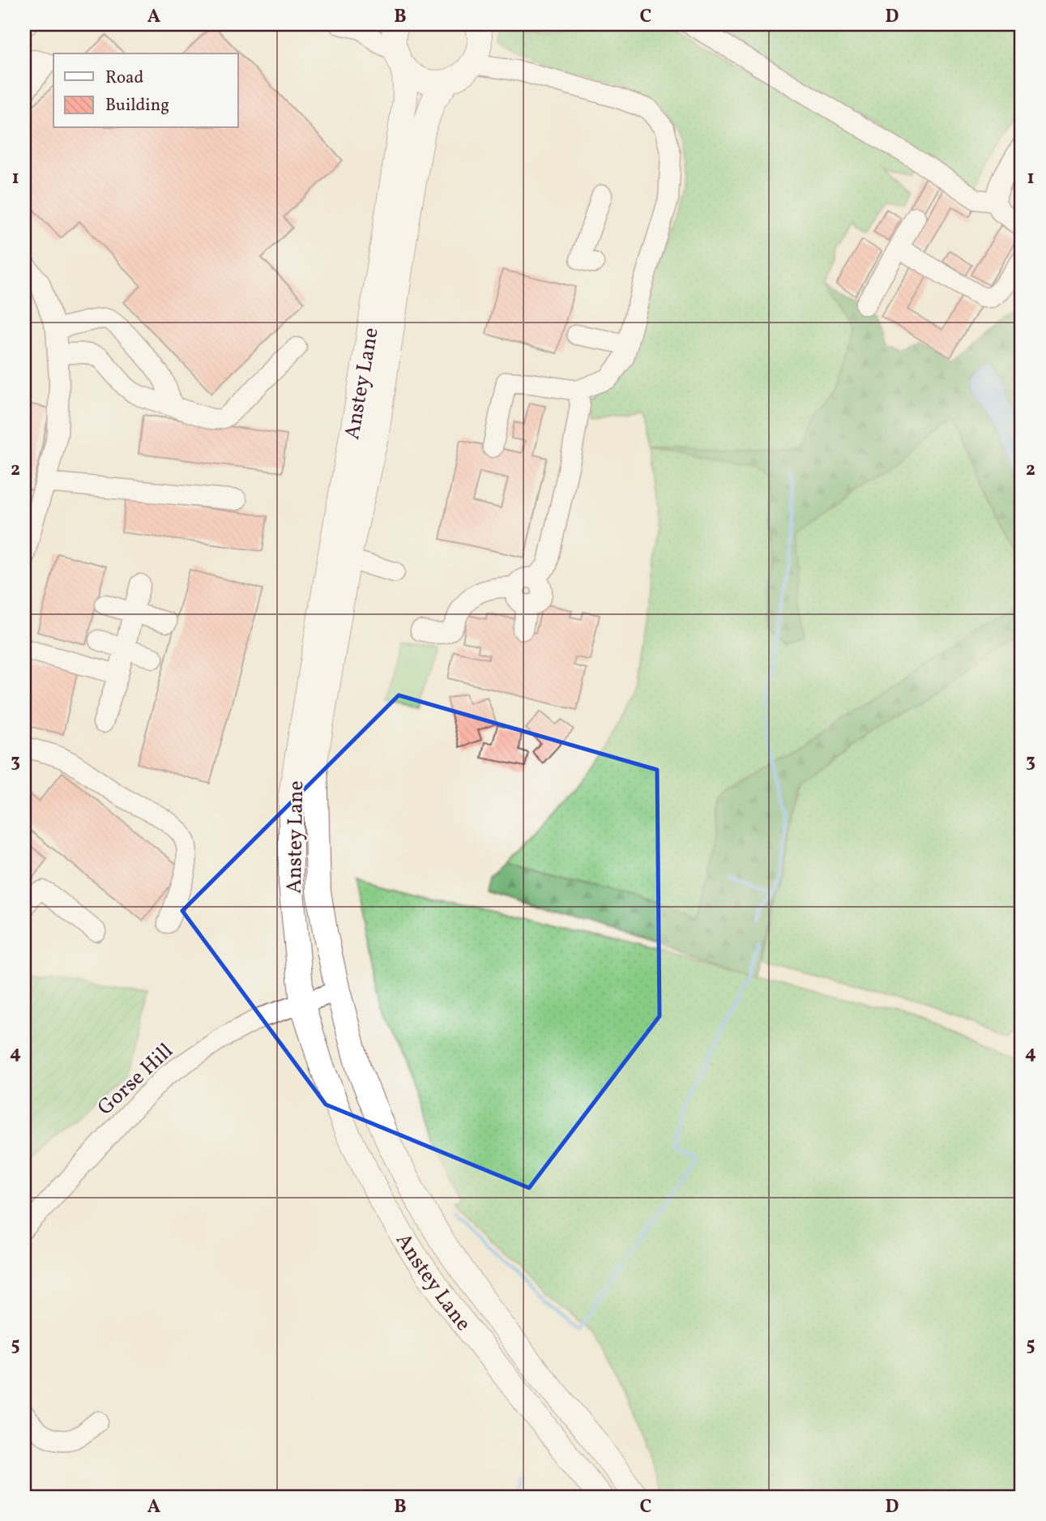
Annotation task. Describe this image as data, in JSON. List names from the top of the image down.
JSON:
{
  "streets": {
    "main road": ["Anstey Lane"],
    "street": ["Gorse Hill"]
  },
  "crossings": [
    ["Anstey Lane", "Gorse Hill"]
  ],
  "legend": ["Road", "Building"],
  "grid": {
    "columns": [
      "A",
      "B",
      "C",
      "D"
    ],
    "rows": [
      "1",
      "2",
      "3",
      "4",
      "5"
    ]
  }
}
